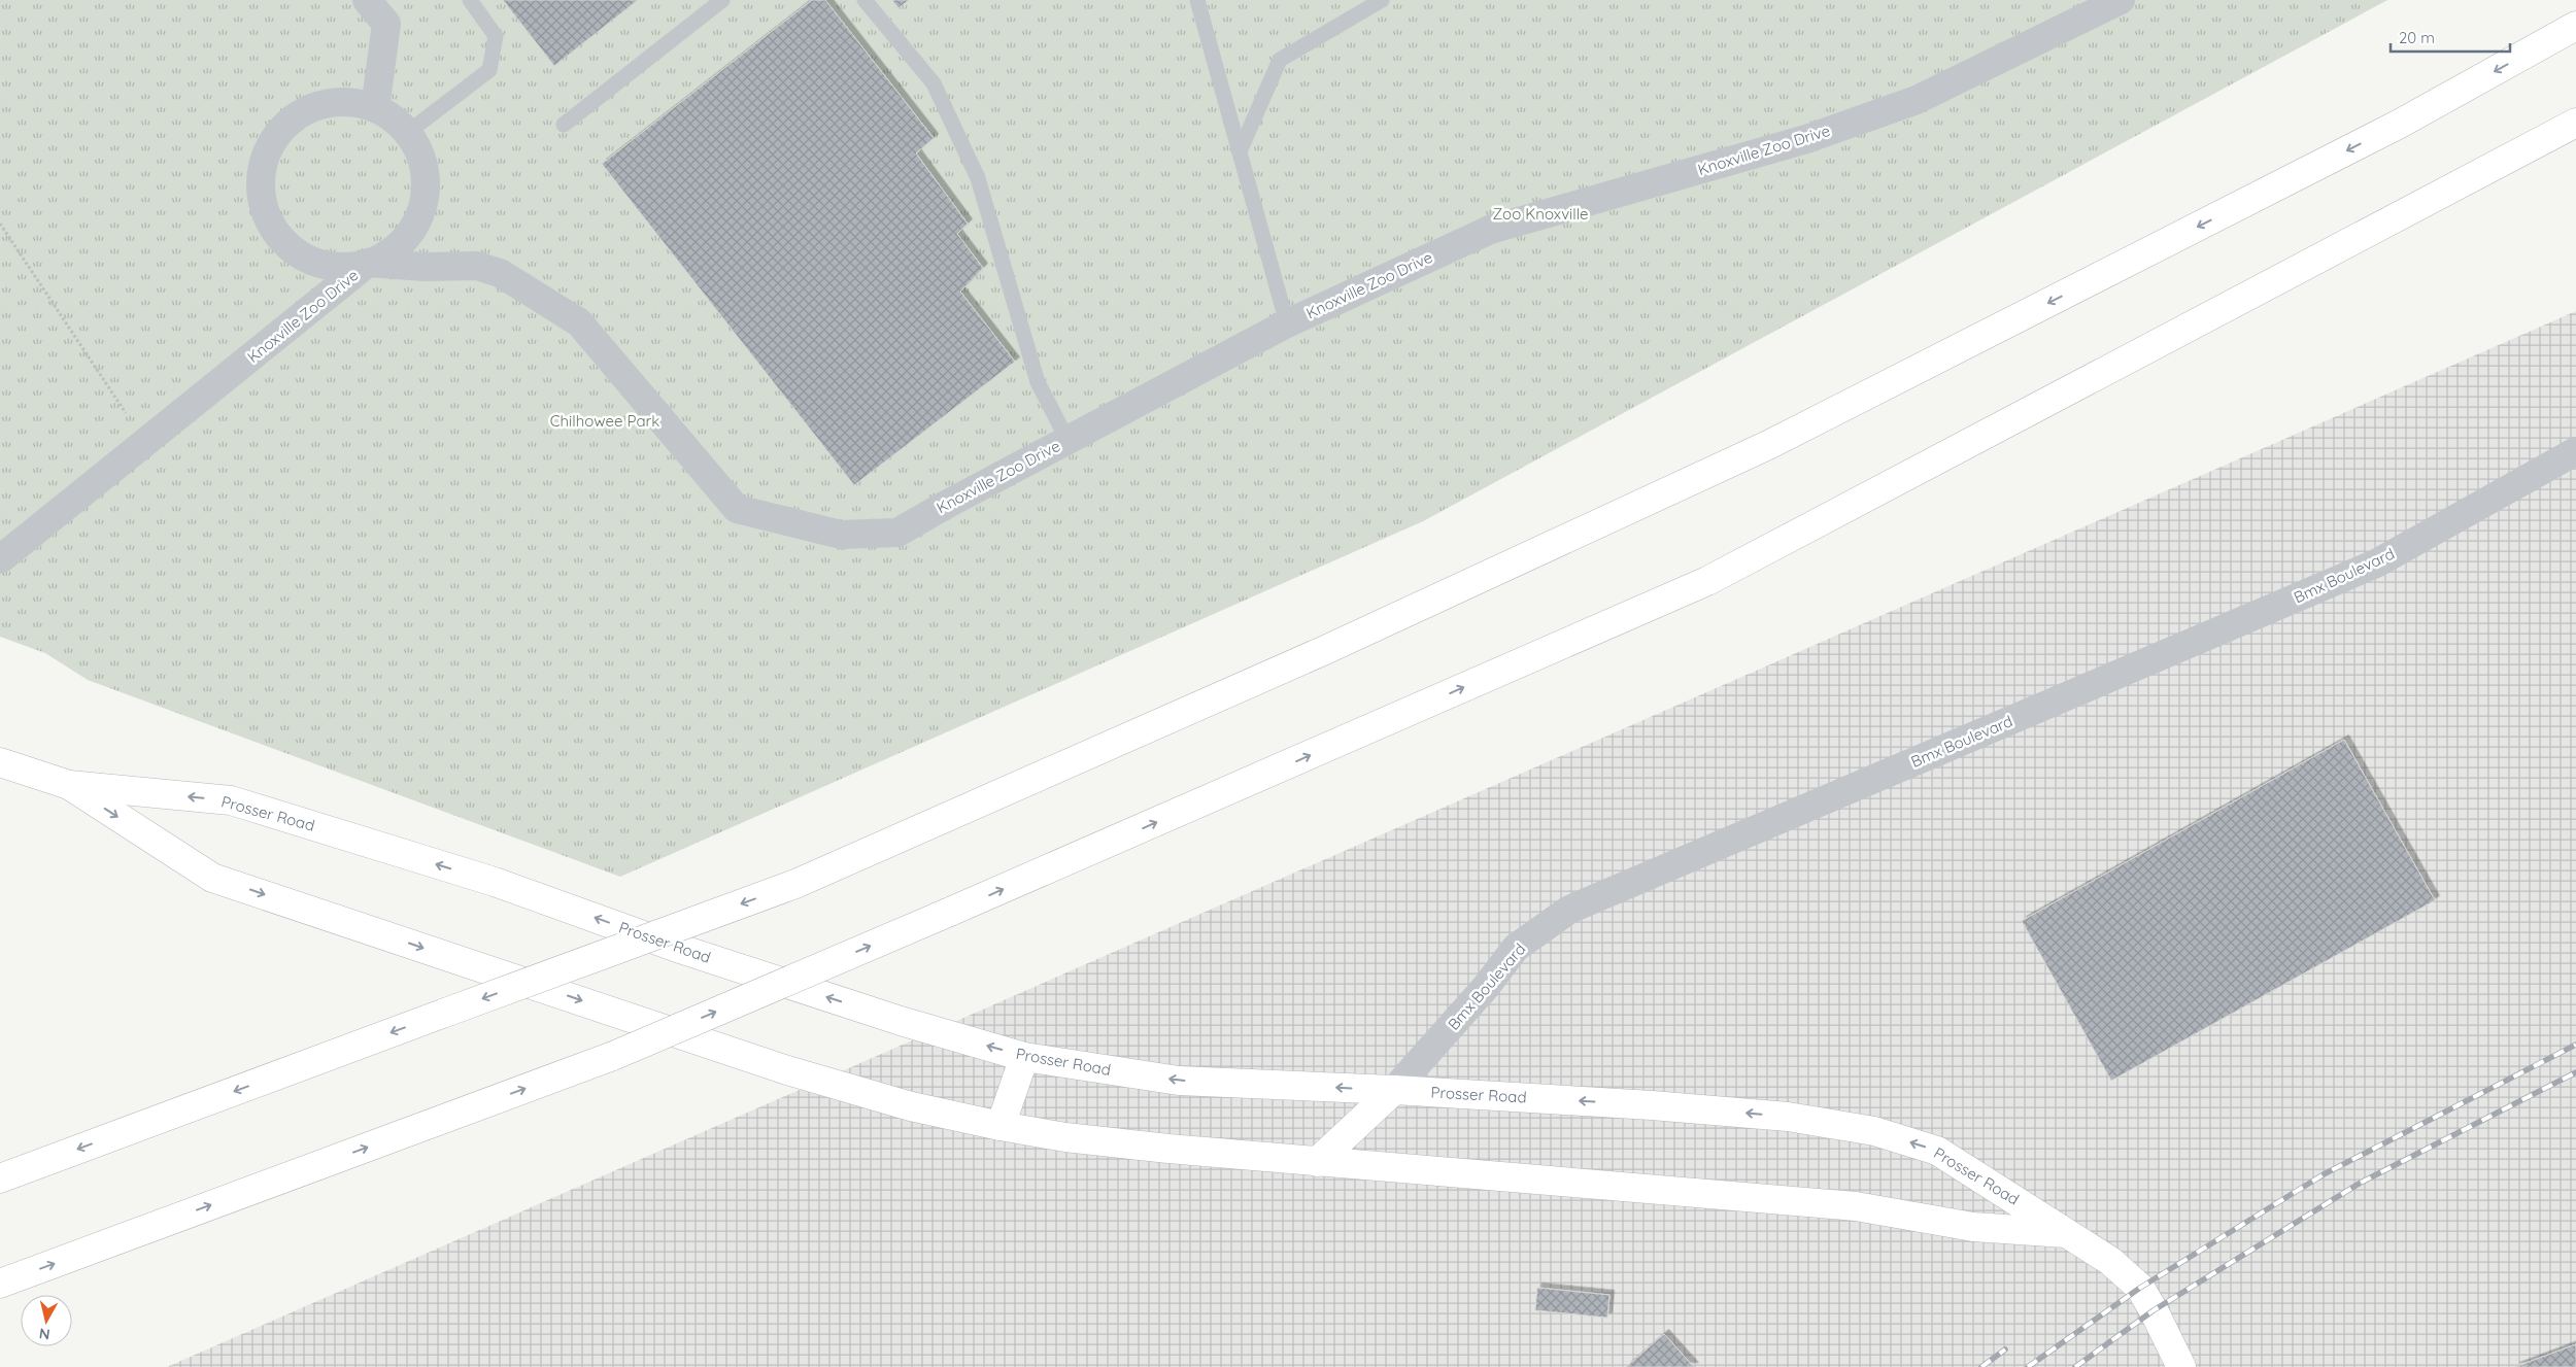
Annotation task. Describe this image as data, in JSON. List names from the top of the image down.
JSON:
{
  "streets": {
    "main road": ["Prosser Road"],
    "street": ["Knoxville Zoo Drive", "Bmx Boulevard"]
  },
  "crossings": [
    ["Bmx Boulevard", "Prosser Road"]
  ],
  "parks": ["Zoo Knoxville", "Chilhowee Park"],
  "scale_bar": "20 m",
  "north": "bottom"
}
